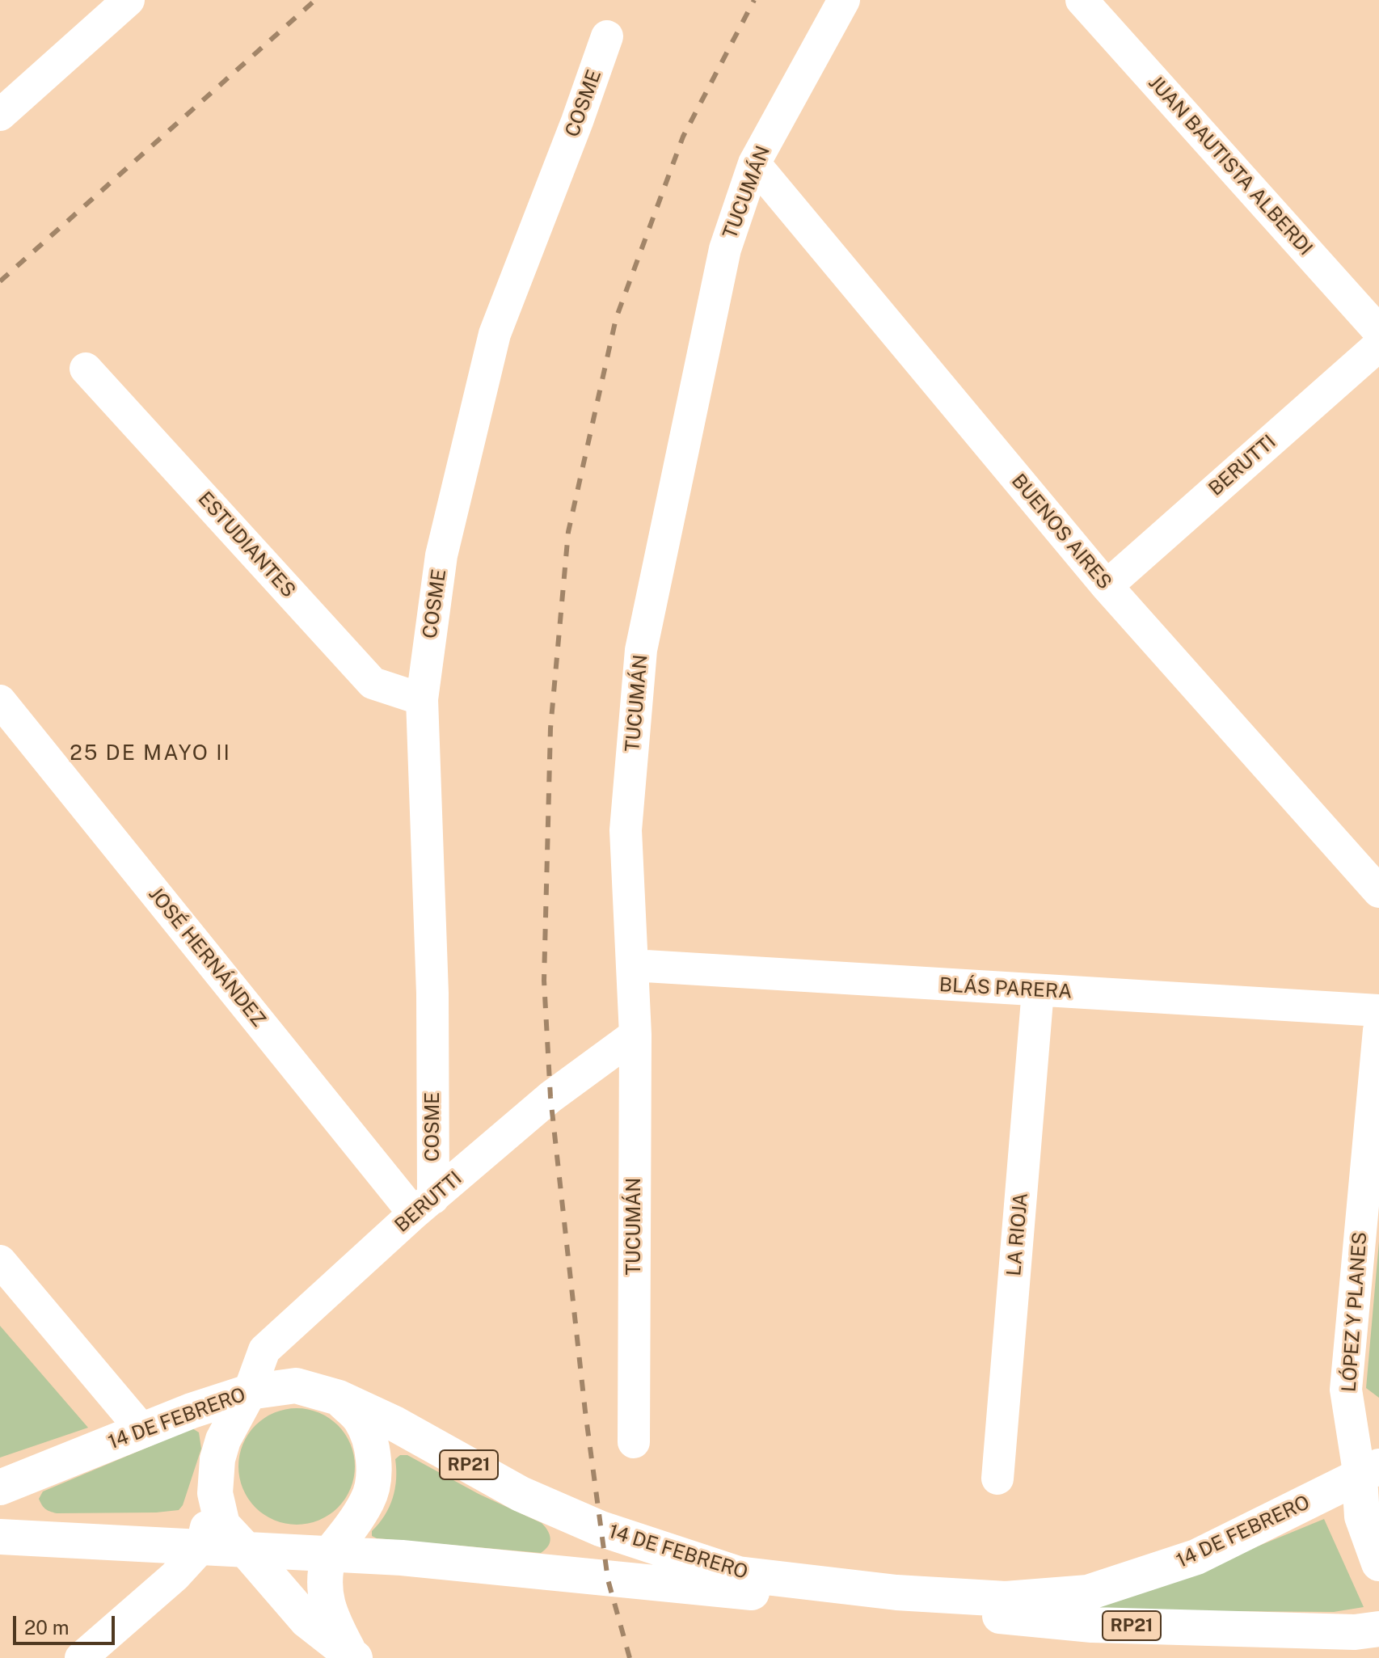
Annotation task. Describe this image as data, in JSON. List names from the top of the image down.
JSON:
{
  "streets": {
    "main road": ["14 DE FEBRERO", "RP21"],
    "street": [
      "COSME",
      "JUAN BAUTISTA ALBERDI",
      "TUCUMÁN",
      "BERUTTI",
      "BUENOS AIRES",
      "ESTUDIANTES",
      "JOSÉ HERNÁNDEZ",
      "BLÁS PARERA",
      "LA RIOJA",
      "LÓPEZ Y PLANES"
    ]
  },
  "crossings": [
    ["COSME", "BERUTTI"],
    ["COSME", "ESTUDIANTES"],
    ["COSME", "JOSÉ HERNÁNDEZ"],
    ["TUCUMÁN", "BERUTTI"],
    ["TUCUMÁN", "BUENOS AIRES"],
    ["TUCUMÁN", "BLÁS PARERA"],
    ["BERUTTI", "BUENOS AIRES"],
    ["BERUTTI", "JOSÉ HERNÁNDEZ"],
    ["BERUTTI", "14 DE FEBRERO"],
    ["BLÁS PARERA", "LA RIOJA"],
    ["LÓPEZ Y PLANES", "14 DE FEBRERO"]
  ],
  "districts": ["25 DE MAYO II"],
  "scale_bar": "20 m"
}
